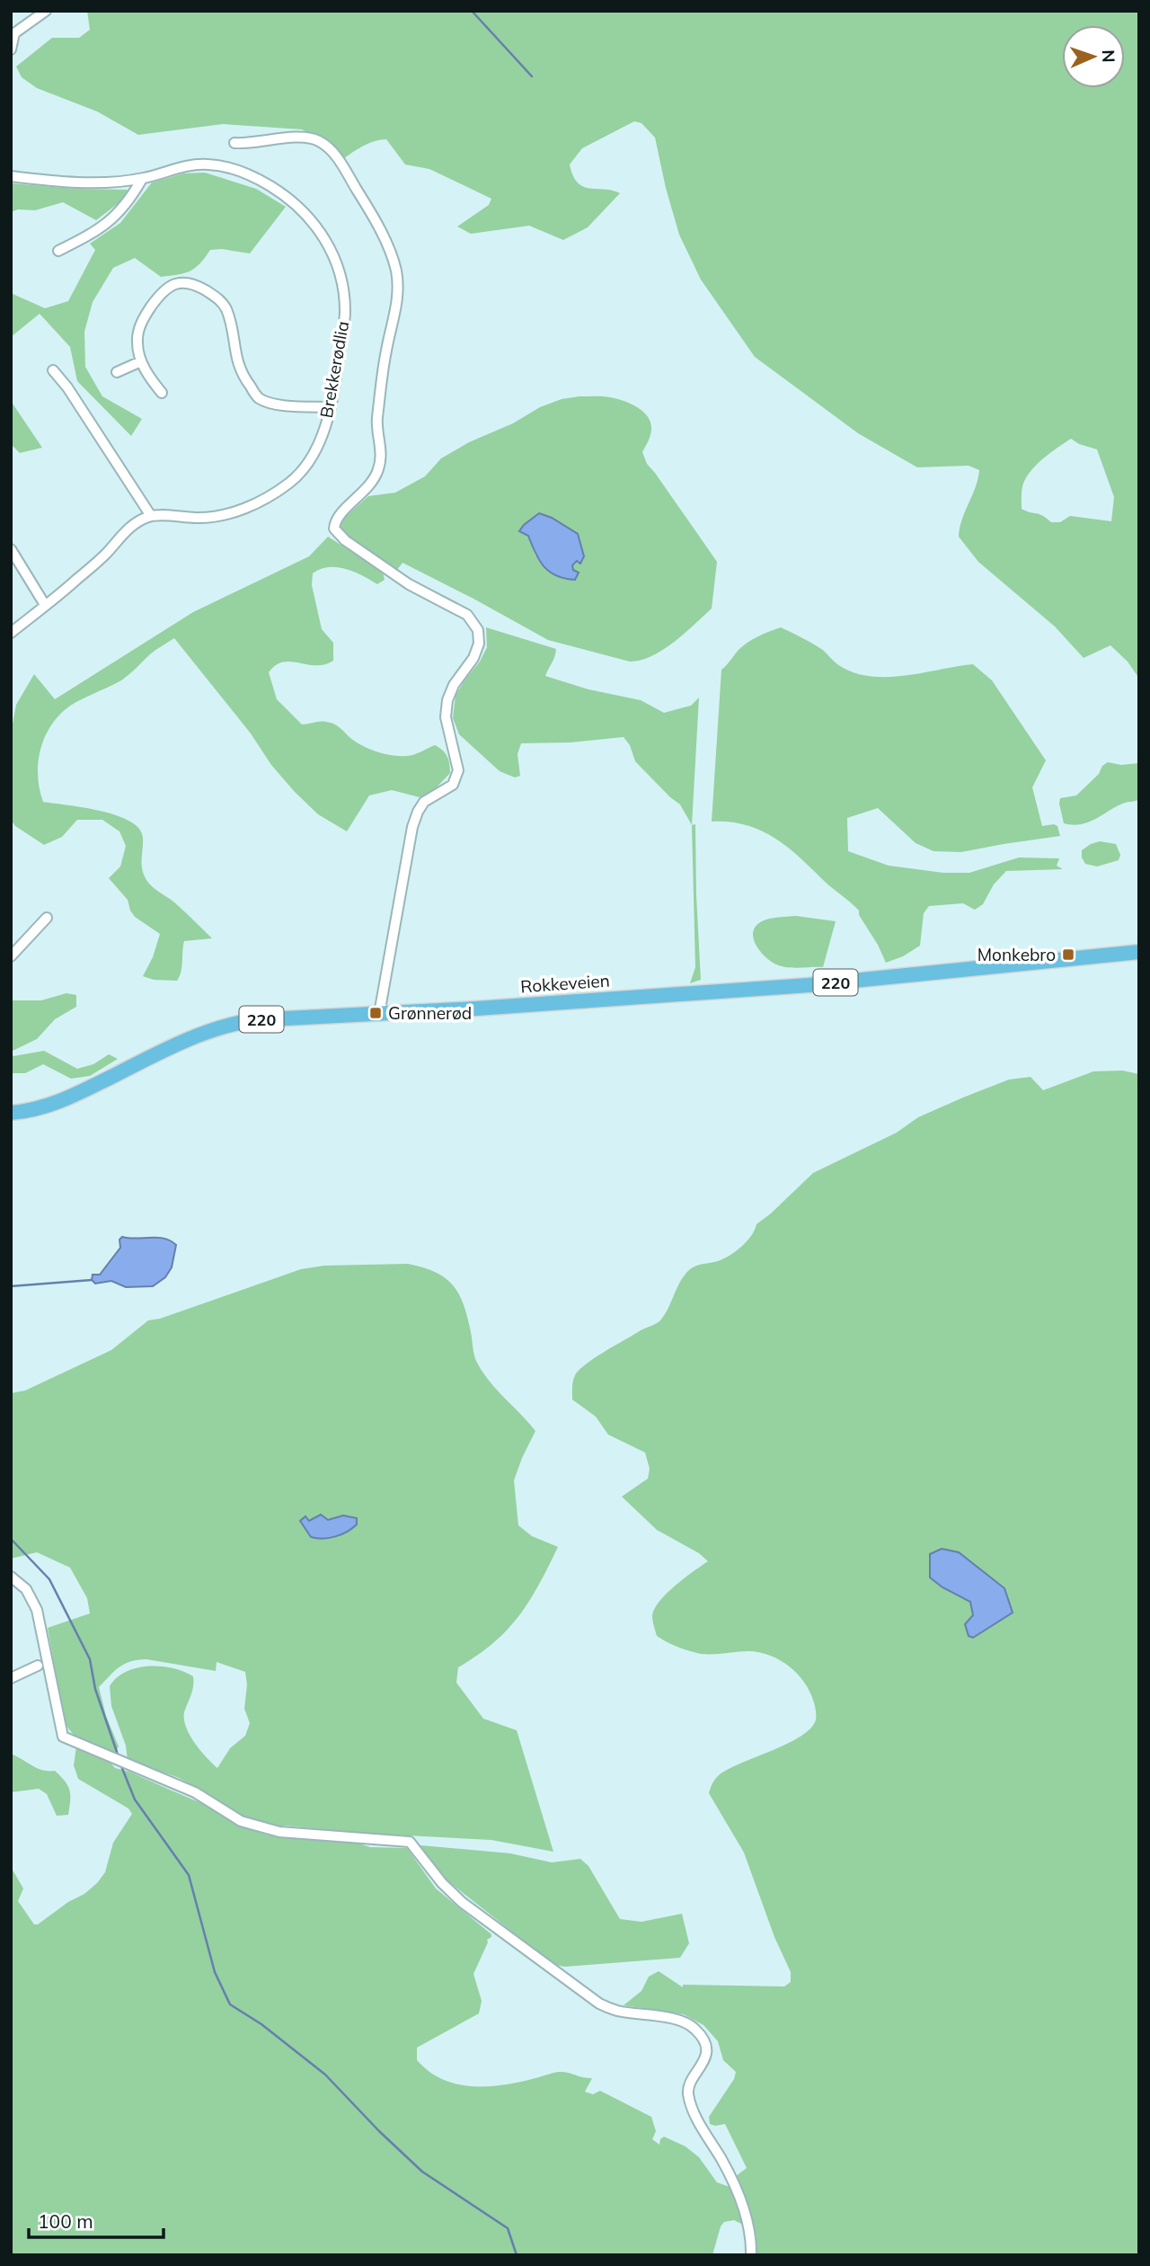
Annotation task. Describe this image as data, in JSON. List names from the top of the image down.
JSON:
{
  "streets": {
    "main road": ["220", "Rokkeveien"],
    "street": ["Brekkerødlia"]
  },
  "places": {
    "transit": ["Monkebro", "Grønnerød"]
  },
  "scale_bar": "100 m",
  "north": "right"
}
